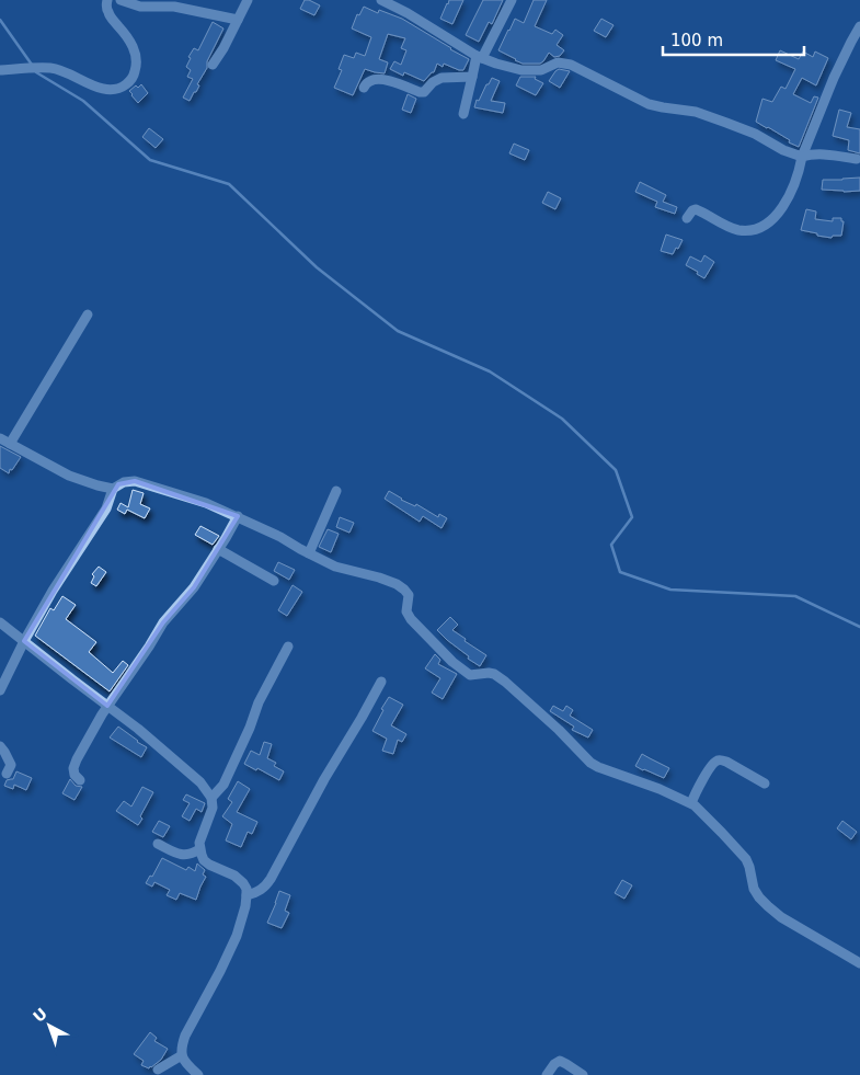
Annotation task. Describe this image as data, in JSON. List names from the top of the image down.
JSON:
{
  "scale_bar": "100 m",
  "north": "top left"
}
